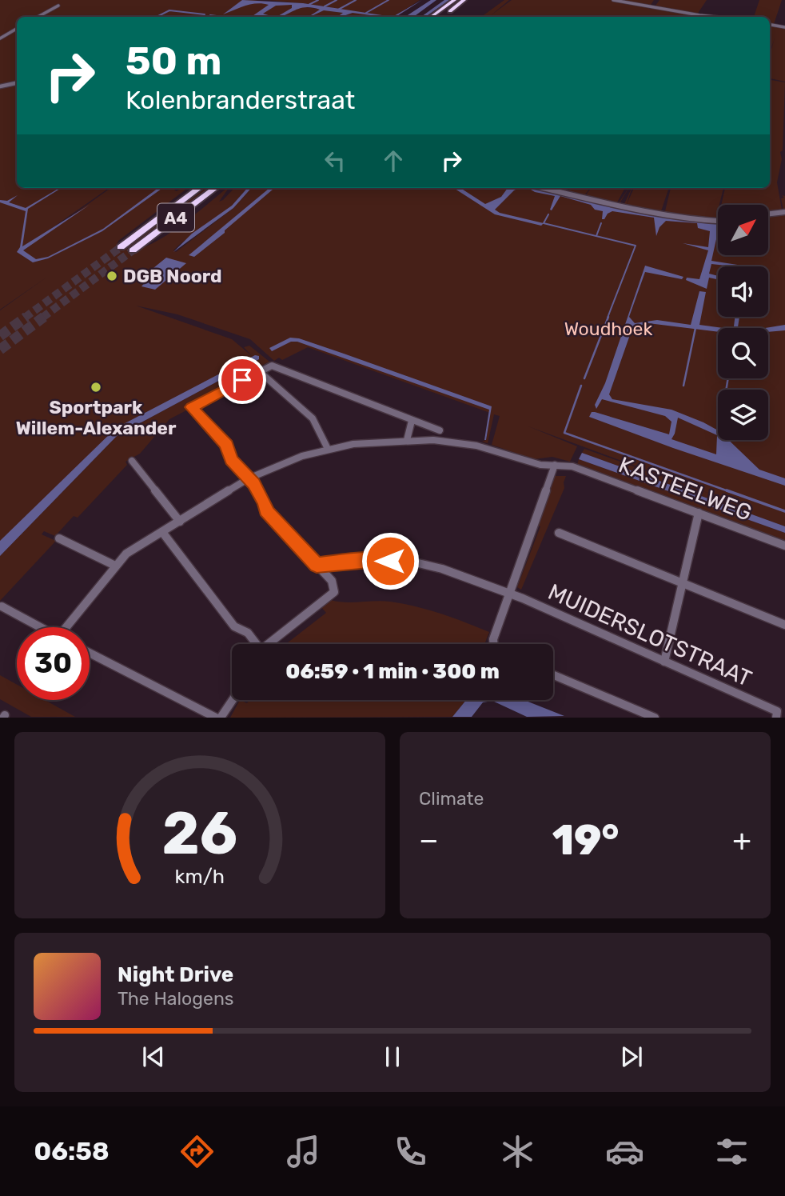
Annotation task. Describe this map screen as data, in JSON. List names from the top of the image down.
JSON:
{
  "streets": {
    "highway": ["A4"],
    "street": ["KASTEELWEG", "MUIDERSLOTSTRAAT"]
  },
  "parks": ["Woudhoek"],
  "places": ["DGB Noord", "Sportpark Willem-Alexander"],
  "north": "top right",
  "page": {
    "turn": ["50 m", "Kolenbranderstraat"],
    "limit": "30",
    "trip": "06:59 · 1 min · 300 m",
    "tile": "Climate",
    "heat": ["−", "19°", "+"],
    "song": ["Night Drive", "The Halogens"],
    "tabs": "06:58",
    "gauge": ["26", "km/h"]
  }
}
